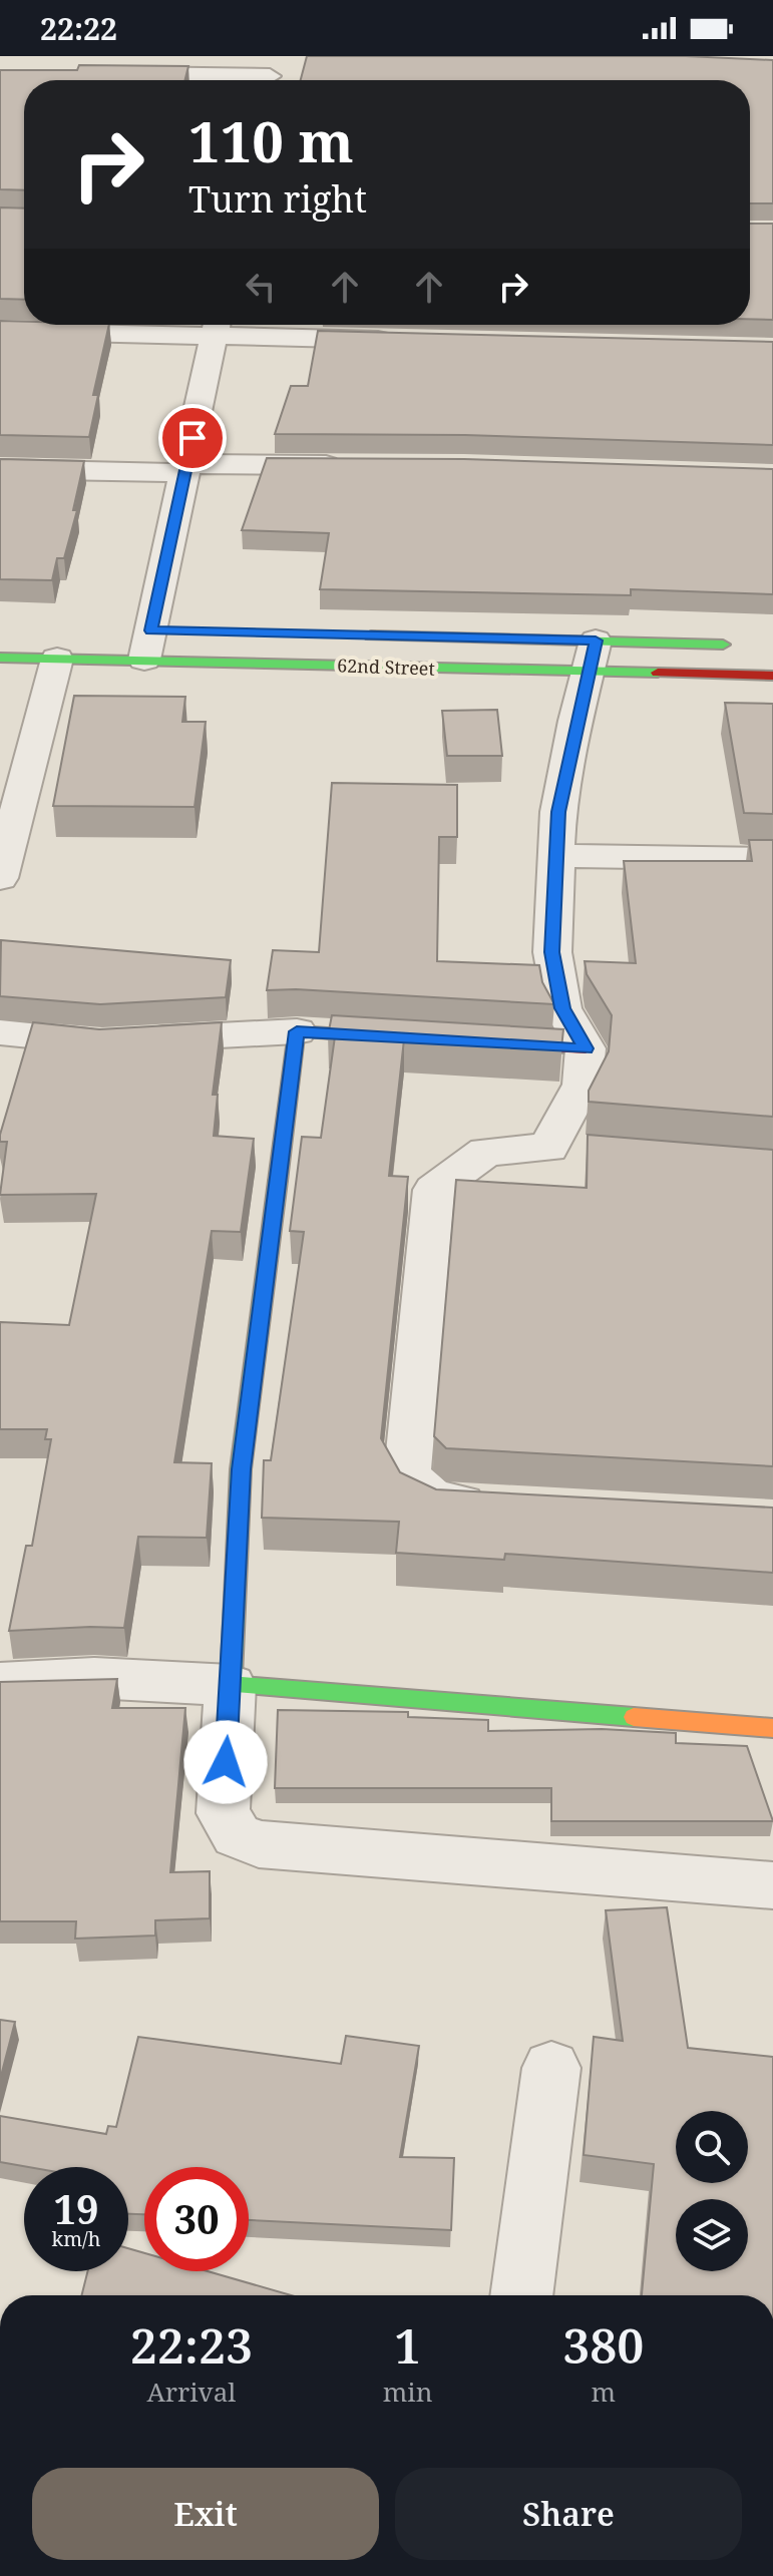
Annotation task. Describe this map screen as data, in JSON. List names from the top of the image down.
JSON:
{
  "streets": {
    "street": ["62nd Street"]
  },
  "page": {
    "status": "22:22",
    "turn": ["110 m", "Turn right"],
    "speed": "19 km/h",
    "limit": "30",
    "eta": [
      "22:23",
      "Arrival",
      "1",
      "min",
      "380",
      "m"
    ],
    "buttons": ["Exit", "Share"]
  }
}
